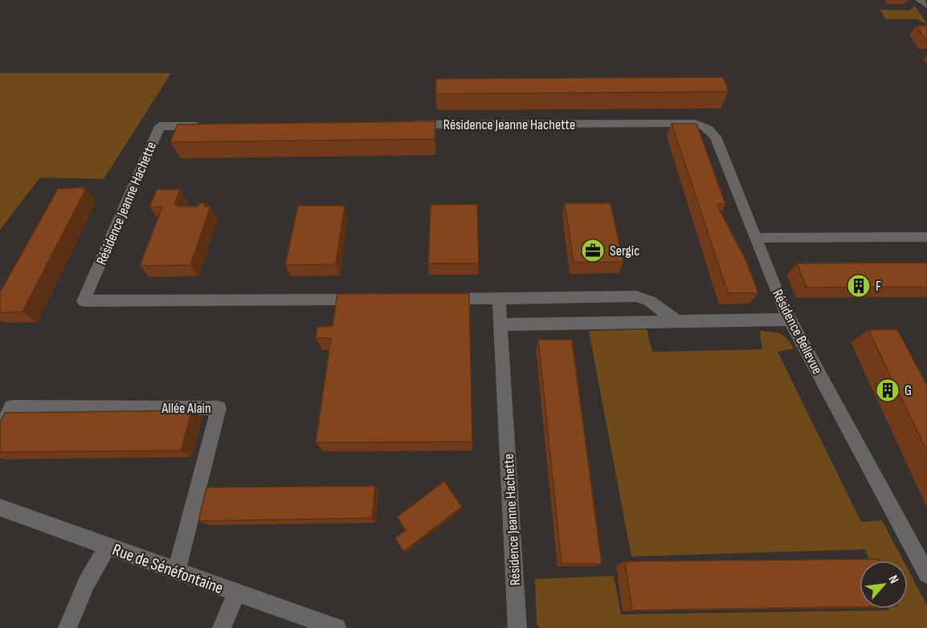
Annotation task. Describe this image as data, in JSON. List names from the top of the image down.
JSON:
{
  "streets": {
    "street": [
      "Résidence Jeanne Hachette",
      "Résidence Bellevue",
      "Allée Alain",
      "Rue de Sénéfontaine"
    ]
  },
  "crossings": [
    ["Résidence Jeanne Hachette", "Résidence Bellevue"],
    ["Allée Alain", "Rue de Sénéfontaine"]
  ],
  "places": {
    "office": ["Sergic"],
    "building": ["F", "G"]
  },
  "north": "top right"
}
